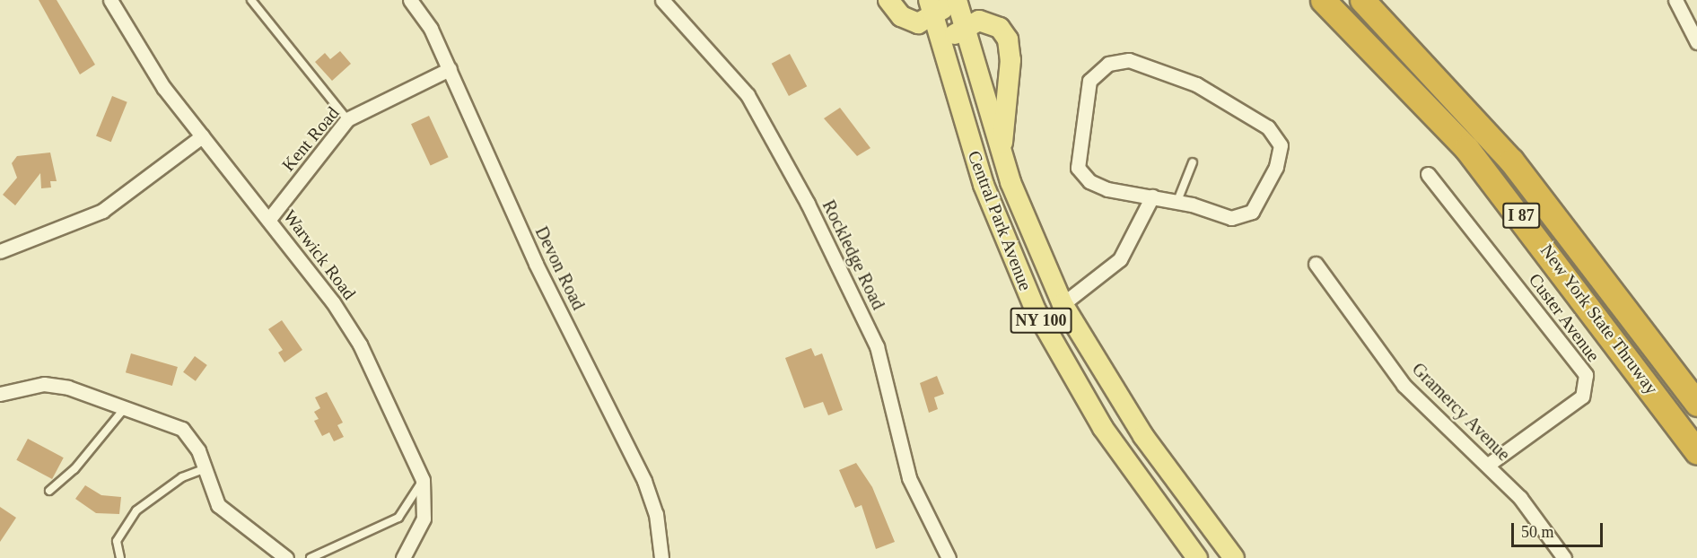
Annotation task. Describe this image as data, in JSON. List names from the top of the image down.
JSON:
{
  "streets": {
    "highway": ["I 87", "New York State Thruway"],
    "main road": ["Central Park Avenue", "NY 100"],
    "street": [
      "Kent Road",
      "Warwick Road",
      "Rockledge Road",
      "Devon Road",
      "Custer Avenue",
      "Gramercy Avenue"
    ]
  },
  "crossings": [
    ["Kent Road", "Warwick Road"],
    ["Kent Road", "Devon Road"],
    ["Custer Avenue", "Gramercy Avenue"]
  ],
  "scale_bar": "50 m"
}
